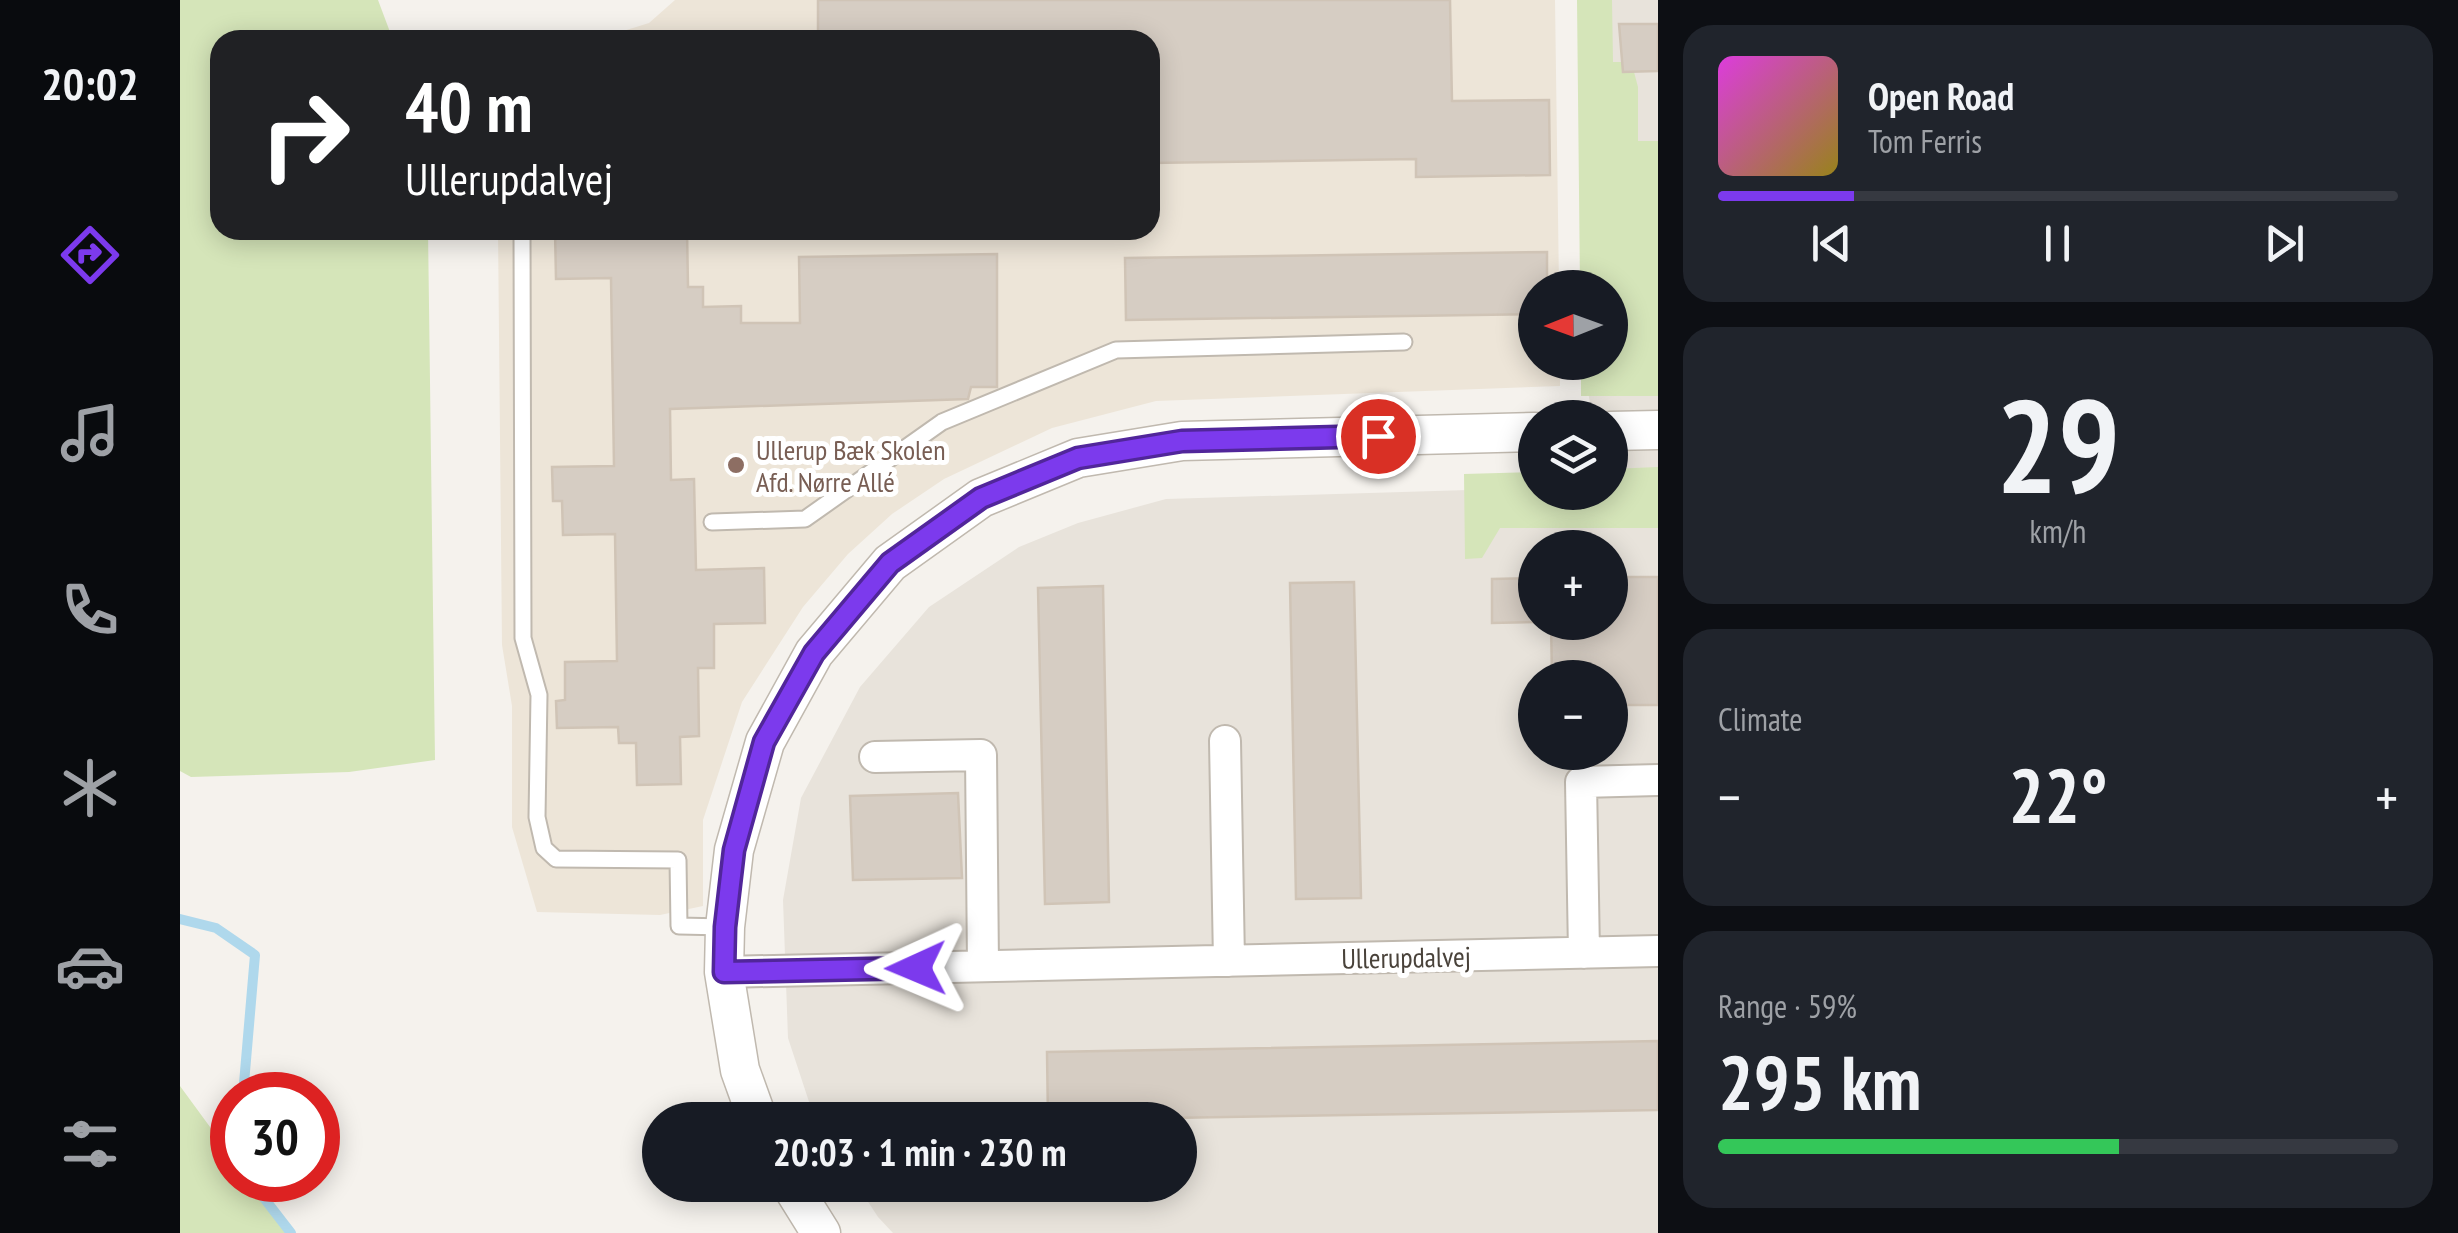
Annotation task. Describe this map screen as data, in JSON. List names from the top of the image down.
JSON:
{
  "streets": {
    "street": ["Ullerupdalvej"]
  },
  "places": ["Ullerup Bæk Skolen Afd. Nørre Allé"],
  "north": "left",
  "page": {
    "tabs": "20:02",
    "turn": ["40 m", "Ullerupdalvej"],
    "song": ["Open Road", "Tom Ferris"],
    "map_buttons": ["+", "−"],
    "tile": [
      ["29", "km/h"],
      "Climate",
      ["Range · 59%", "295 km"]
    ],
    "heat": ["−", "22°", "+"],
    "limit": "30",
    "trip": "20:03 · 1 min · 230 m"
  }
}
